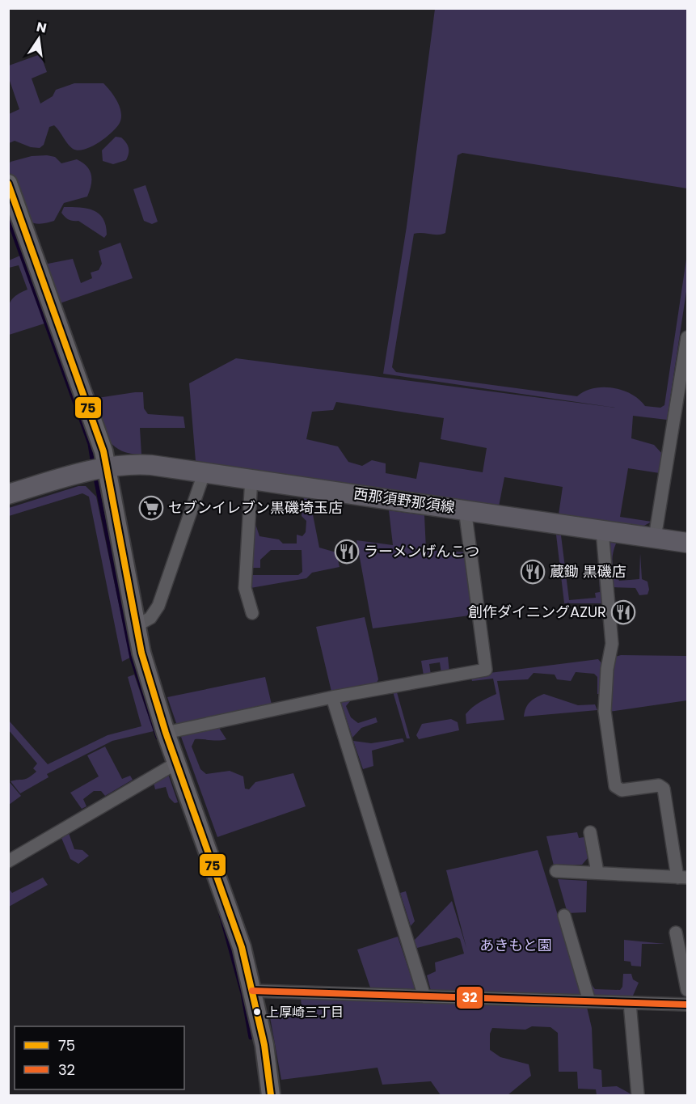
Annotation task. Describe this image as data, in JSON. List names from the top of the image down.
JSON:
{
  "streets": {
    "main road": ["西那須野那須線"]
  },
  "parks": ["あきもと園"],
  "places": {
    "supermarket": ["セブンイレブン黒磯埼玉店"],
    "restaurant": ["ラーメンげんこつ", "蔵鋤 黒磯店", "創作ダイニングAZUR"],
    "other": ["上厚崎三丁目"]
  },
  "lines": ["transit line 75", "transit line 32"],
  "legend": ["75", "32"],
  "north": "top"
}
